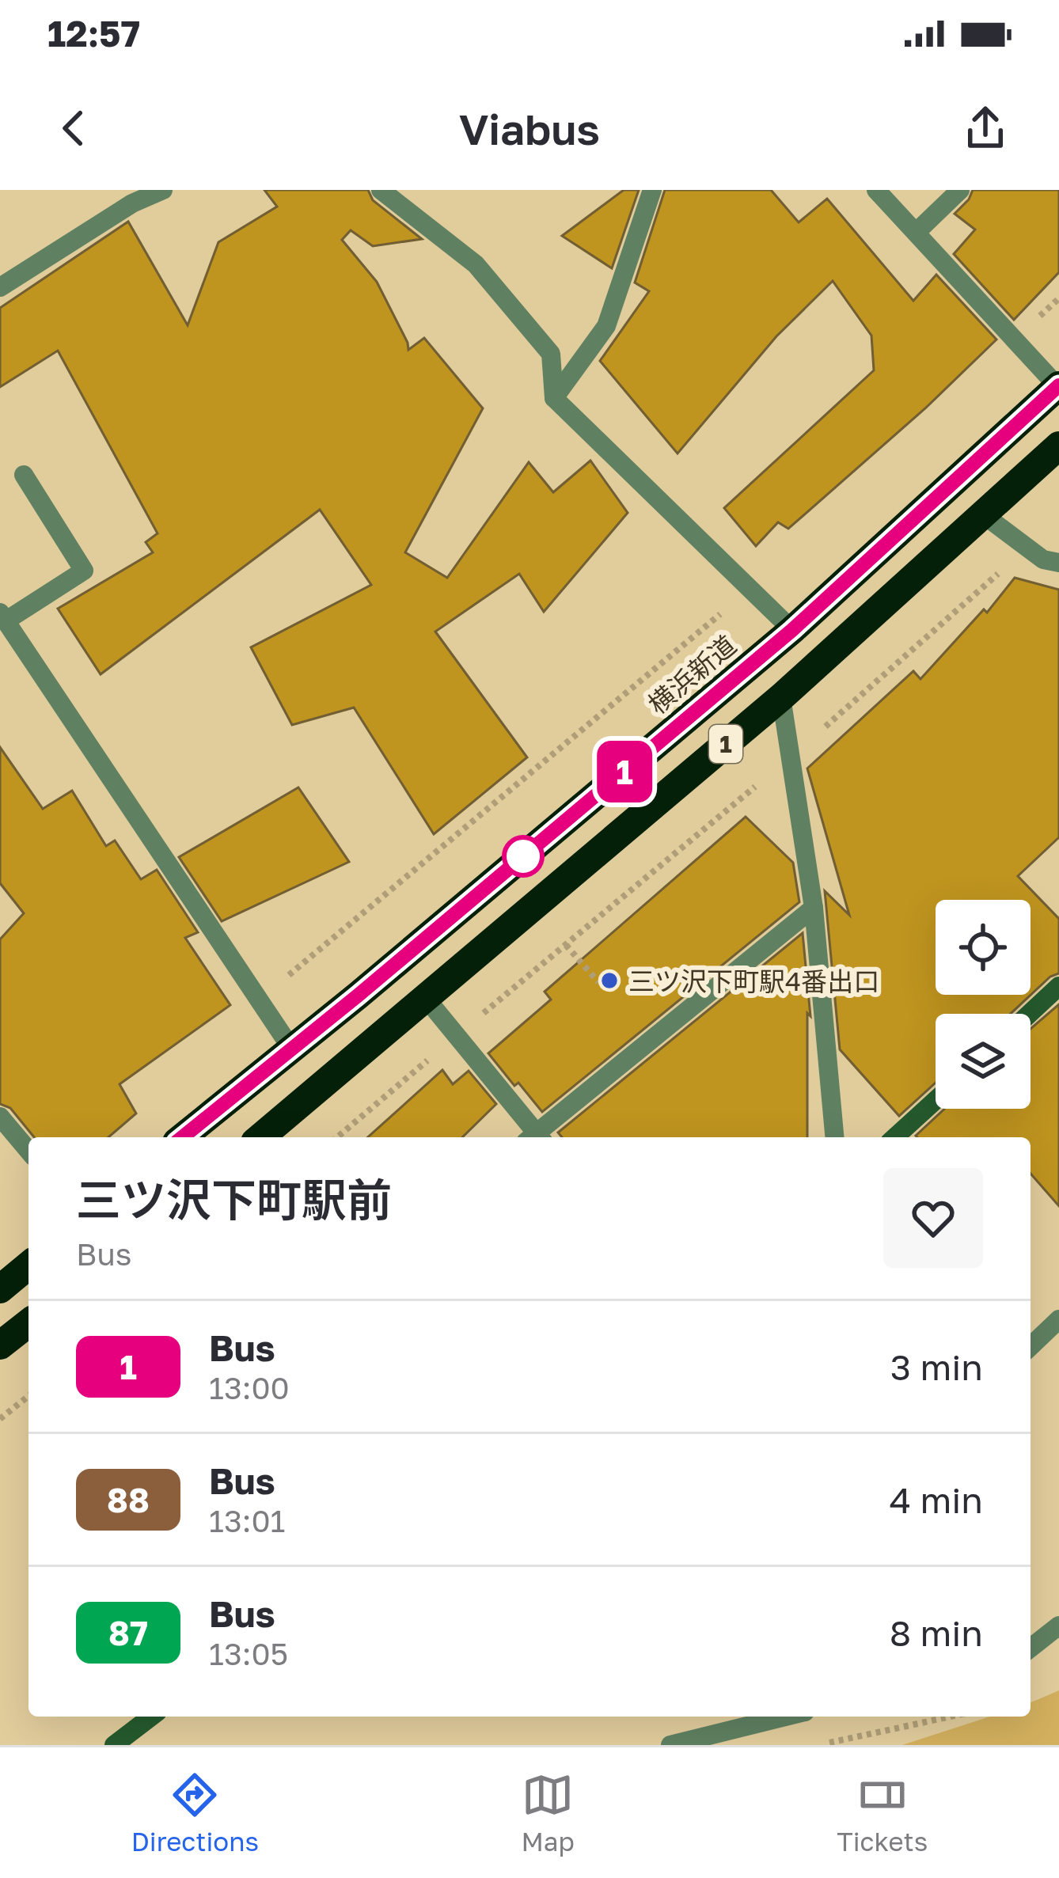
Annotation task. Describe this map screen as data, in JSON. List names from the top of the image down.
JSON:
{
  "streets": {
    "highway": ["横浜新道", "1"]
  },
  "places": ["三ツ沢下町駅4番出口"],
  "lines": ["bus line 1"],
  "page": {
    "status": "12:57",
    "header": "Viabus",
    "on_map": "1",
    "heading": ["三ツ沢下町駅前", "Bus"],
    "list": [
      {
        "mark": "1",
        "name": "Bus",
        "note": "13:00",
        "value": "3 min"
      },
      {
        "mark": "88",
        "name": "Bus",
        "note": "13:01",
        "value": "4 min"
      },
      {
        "mark": "87",
        "name": "Bus",
        "note": "13:05",
        "value": "8 min"
      }
    ],
    "tabs": ["Directions", "Map", "Tickets"]
  }
}
